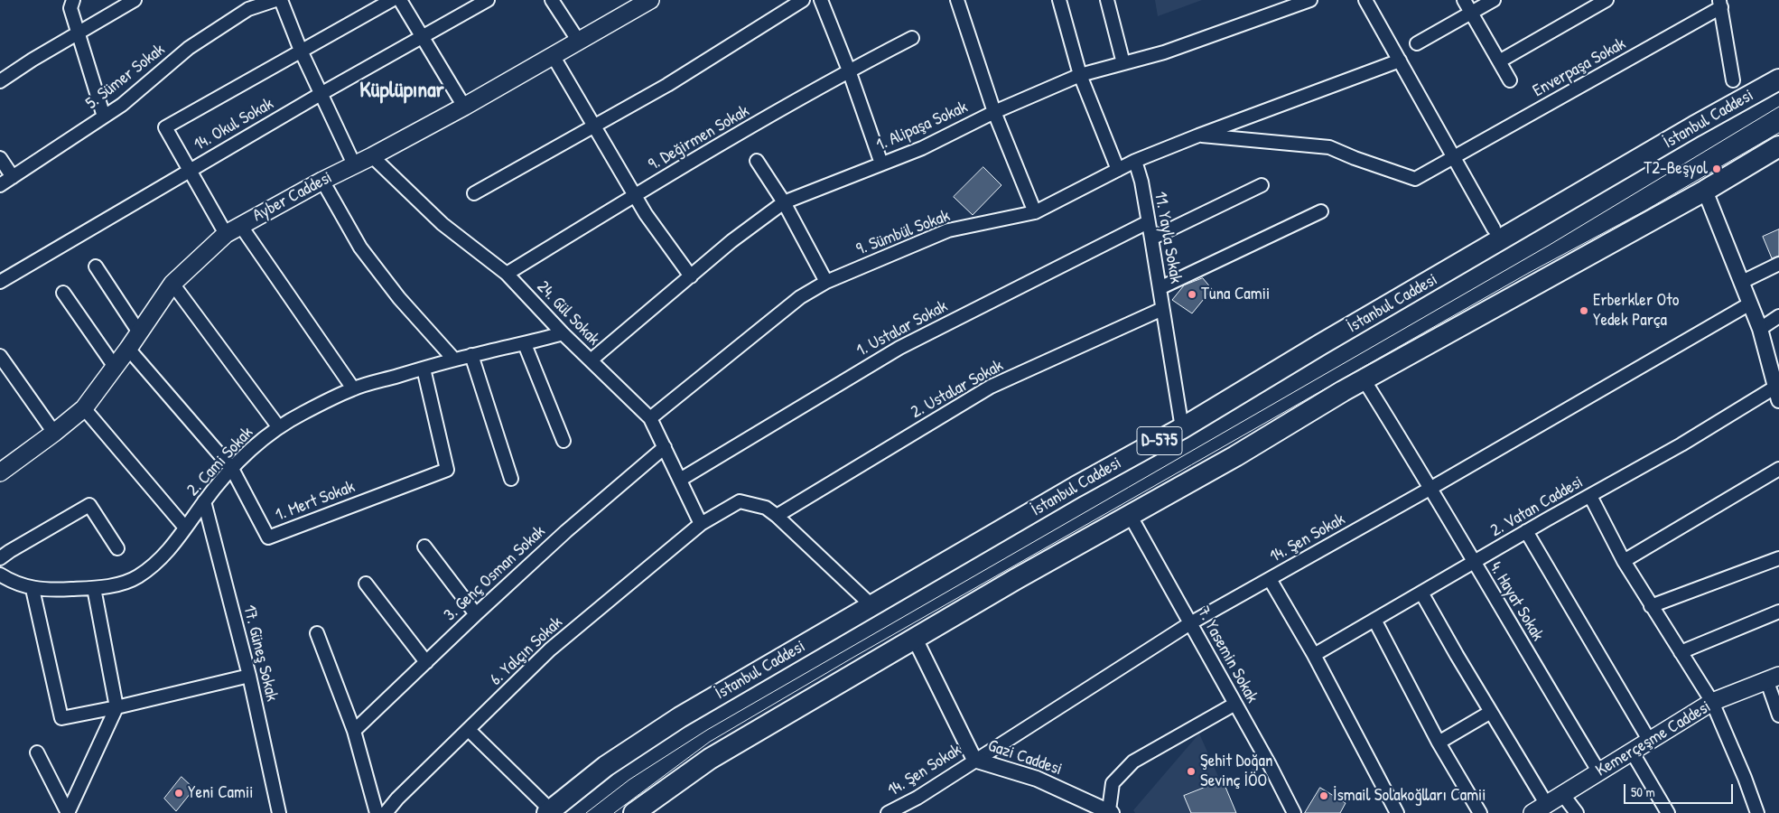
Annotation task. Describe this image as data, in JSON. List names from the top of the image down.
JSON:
{
  "streets": {
    "highway": ["İstanbul Caddesi", "D-575"],
    "main road": ["Ayber Caddesi", "Kemerçeşme Caddesi"],
    "street": [
      "Enverpaşa Sokak",
      "5. Sümer Sokak",
      "14. Okul Sokak",
      "1. Alipaşa Sokak",
      "9. Değirmen Sokak",
      "9. Sümbül Sokak",
      "11. Yayla Sokak",
      "24. Gül Sokak",
      "1. Ustalar Sokak",
      "2. Ustalar Sokak",
      "2. Cami Sokak",
      "1. Mert Sokak",
      "2. Vatan Caddesi",
      "14. Şen Sokak",
      "3. Genç Osman Sokak",
      "4. Hayat Sokak",
      "6. Yalçın Sokak",
      "17. Güneş Sokak",
      "7. Yasemin Sokak",
      "Gazi Caddesi"
    ]
  },
  "crossings": [
    ["Enverpaşa Sokak", "9. Sümbül Sokak"],
    ["İstanbul Caddesi", "11. Yayla Sokak"],
    ["İstanbul Caddesi", "6. Yalçın Sokak"],
    ["1. Alipaşa Sokak", "24. Gül Sokak"],
    ["9. Değirmen Sokak", "24. Gül Sokak"],
    ["Ayber Caddesi", "24. Gül Sokak"],
    ["Ayber Caddesi", "1. Mert Sokak"],
    ["9. Sümbül Sokak", "11. Yayla Sokak"],
    ["9. Sümbül Sokak", "24. Gül Sokak"],
    ["11. Yayla Sokak", "1. Ustalar Sokak"],
    ["11. Yayla Sokak", "2. Ustalar Sokak"],
    ["24. Gül Sokak", "1. Ustalar Sokak"],
    ["24. Gül Sokak", "2. Cami Sokak"],
    ["24. Gül Sokak", "3. Genç Osman Sokak"],
    ["24. Gül Sokak", "6. Yalçın Sokak"],
    ["2. Ustalar Sokak", "6. Yalçın Sokak"],
    ["2. Cami Sokak", "1. Mert Sokak"],
    ["2. Cami Sokak", "17. Güneş Sokak"],
    ["2. Vatan Caddesi", "4. Hayat Sokak"],
    ["14. Şen Sokak", "4. Hayat Sokak"],
    ["14. Şen Sokak", "7. Yasemin Sokak"],
    ["14. Şen Sokak", "Gazi Caddesi"],
    ["4. Hayat Sokak", "Kemerçeşme Caddesi"]
  ],
  "districts": ["Küplüpınar"],
  "places": [
    "T2-Beşyol",
    "Tuna Camii",
    "Erberkler Oto Yedek Parça",
    "Şehit Doğan Sevinç İÖO",
    "Yeni Camii",
    "İsmail Solakoğlları Camii"
  ],
  "scale_bar": "50 m"
}
